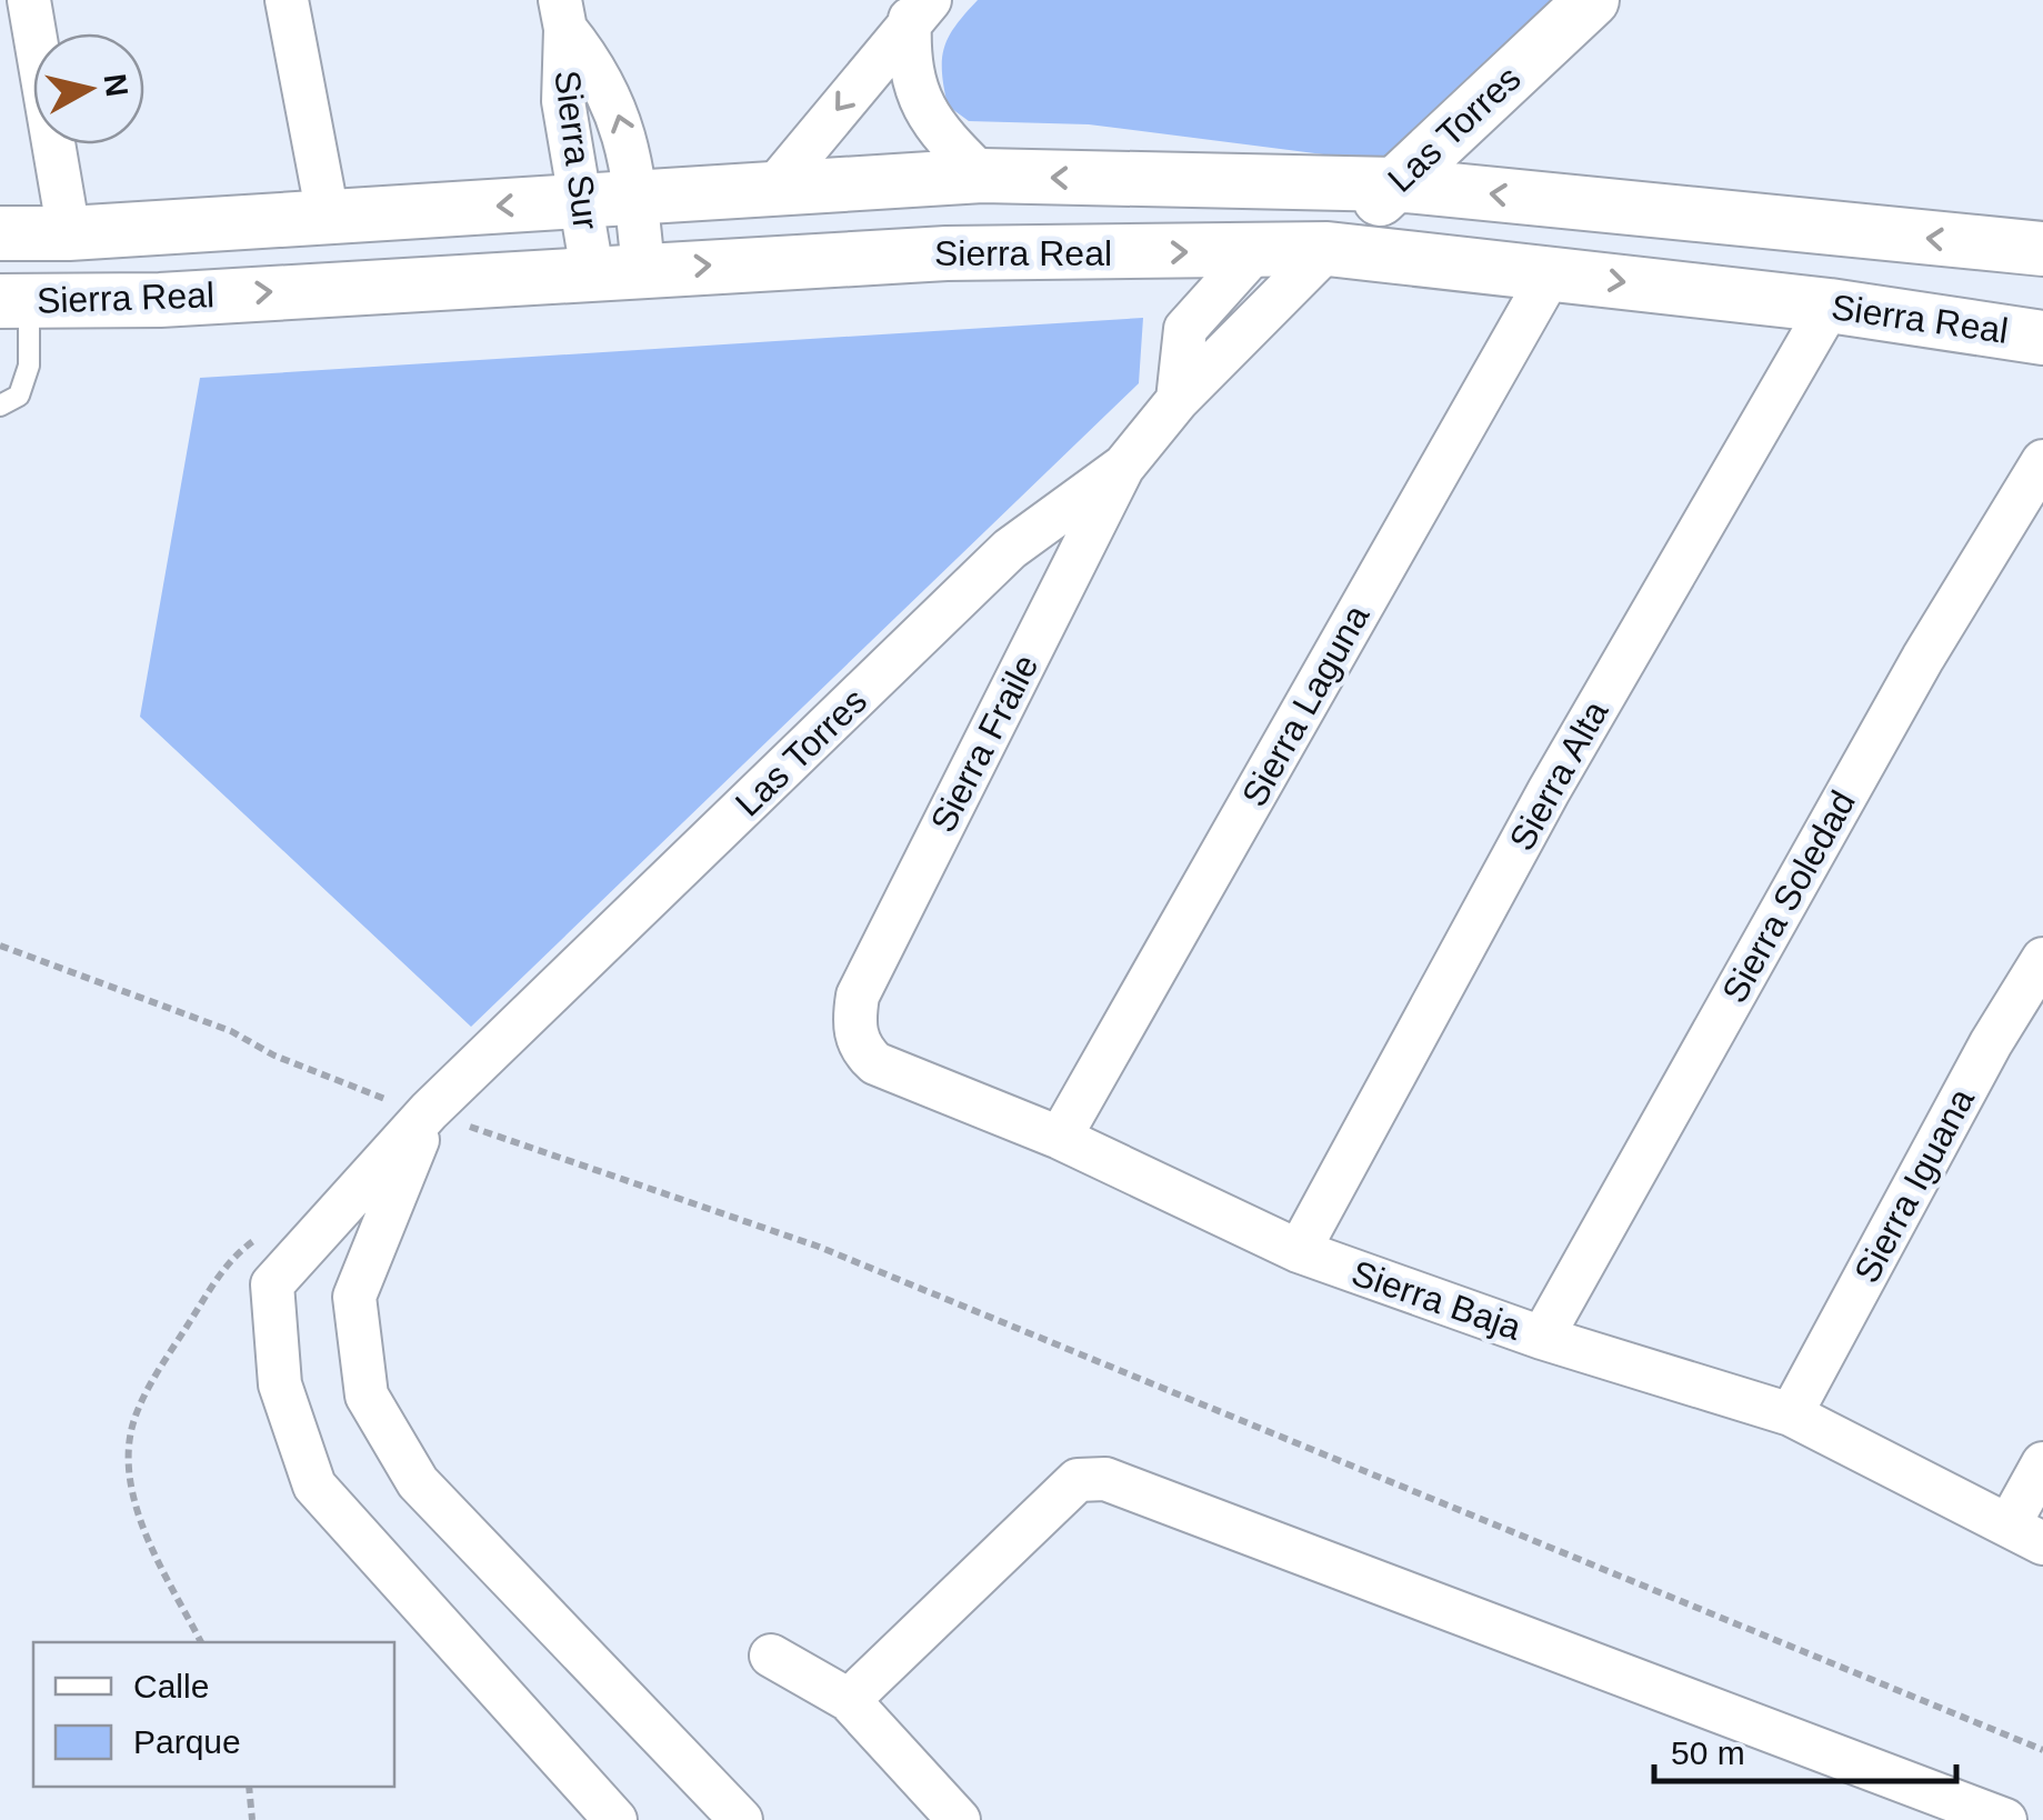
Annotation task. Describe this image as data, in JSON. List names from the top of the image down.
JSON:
{
  "streets": {
    "street": [
      "Las Torres",
      "Sierra Sur",
      "Sierra Real",
      "Sierra Laguna",
      "Sierra Fraile",
      "Sierra Alta",
      "Sierra Soledad",
      "Sierra Iguana",
      "Sierra Baja"
    ]
  },
  "crossings": [
    ["Las Torres", "Sierra Real"],
    ["Las Torres", "Sierra Fraile"],
    ["Sierra Sur", "Sierra Real"],
    ["Sierra Real", "Sierra Laguna"],
    ["Sierra Real", "Sierra Alta"],
    ["Sierra Laguna", "Sierra Baja"],
    ["Sierra Fraile", "Sierra Baja"],
    ["Sierra Alta", "Sierra Baja"],
    ["Sierra Soledad", "Sierra Baja"],
    ["Sierra Iguana", "Sierra Baja"]
  ],
  "legend": ["Calle", "Parque"],
  "scale_bar": "50 m",
  "north": "right"
}
